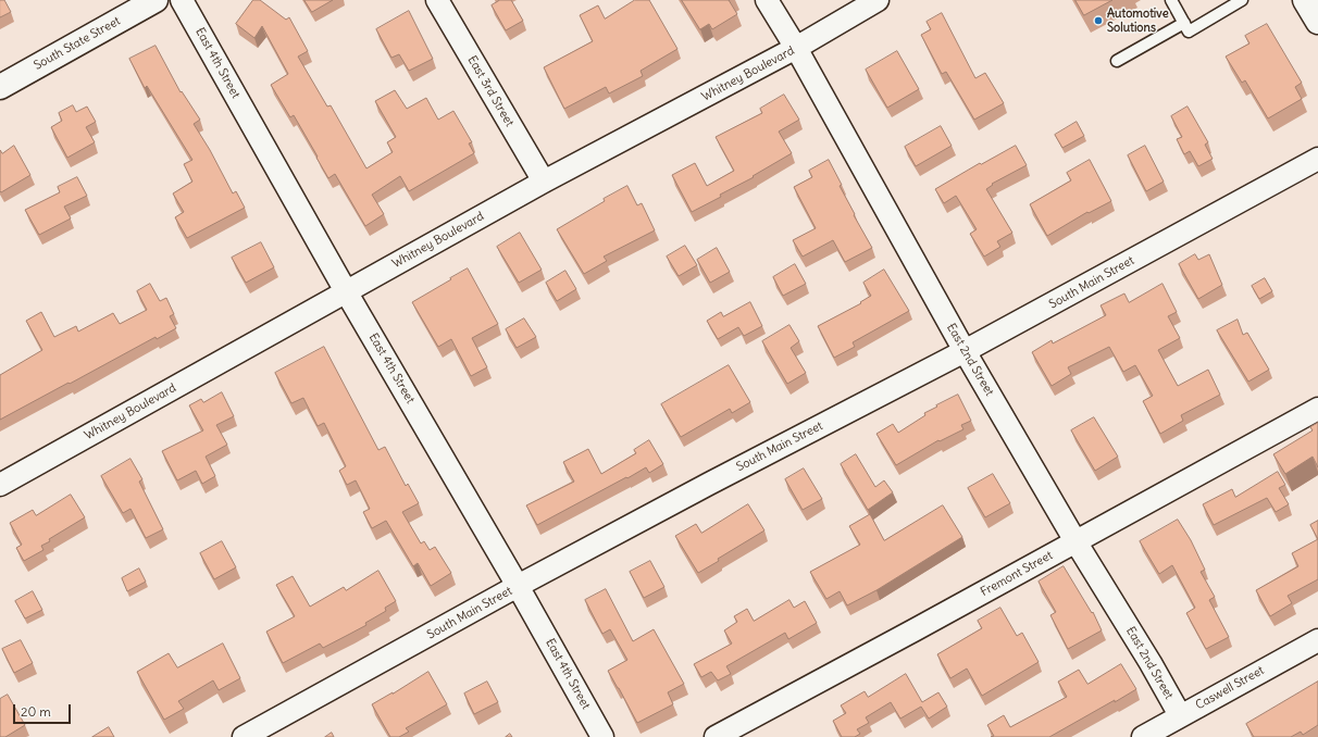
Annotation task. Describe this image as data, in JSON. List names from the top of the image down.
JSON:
{
  "streets": {
    "main road": ["South State Street"],
    "street": [
      "East 4th Street",
      "Whitney Boulevard",
      "East 3rd Street",
      "South Main Street",
      "East 2nd Street",
      "Fremont Street",
      "Caswell Street"
    ]
  },
  "crossings": [
    ["East 4th Street", "Whitney Boulevard"],
    ["East 4th Street", "South Main Street"],
    ["Whitney Boulevard", "East 3rd Street"],
    ["Whitney Boulevard", "East 2nd Street"],
    ["South Main Street", "East 2nd Street"],
    ["East 2nd Street", "Fremont Street"],
    ["East 2nd Street", "Caswell Street"]
  ],
  "places": ["Automotive Solutions"],
  "scale_bar": "20 m"
}
